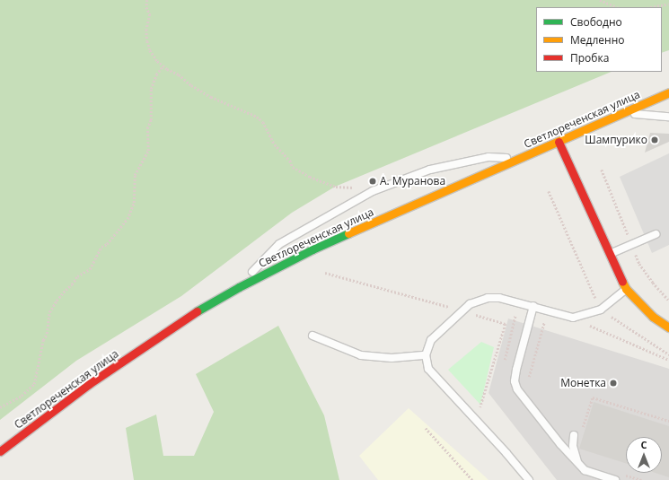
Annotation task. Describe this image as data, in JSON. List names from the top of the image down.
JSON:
{
  "streets": {
    "main road": ["Светлореченская улица"]
  },
  "places": ["Шампурико", "А. Муранова", "Монетка"],
  "legend": ["Свободно", "Медленно", "Пробка"],
  "north": "top"
}
